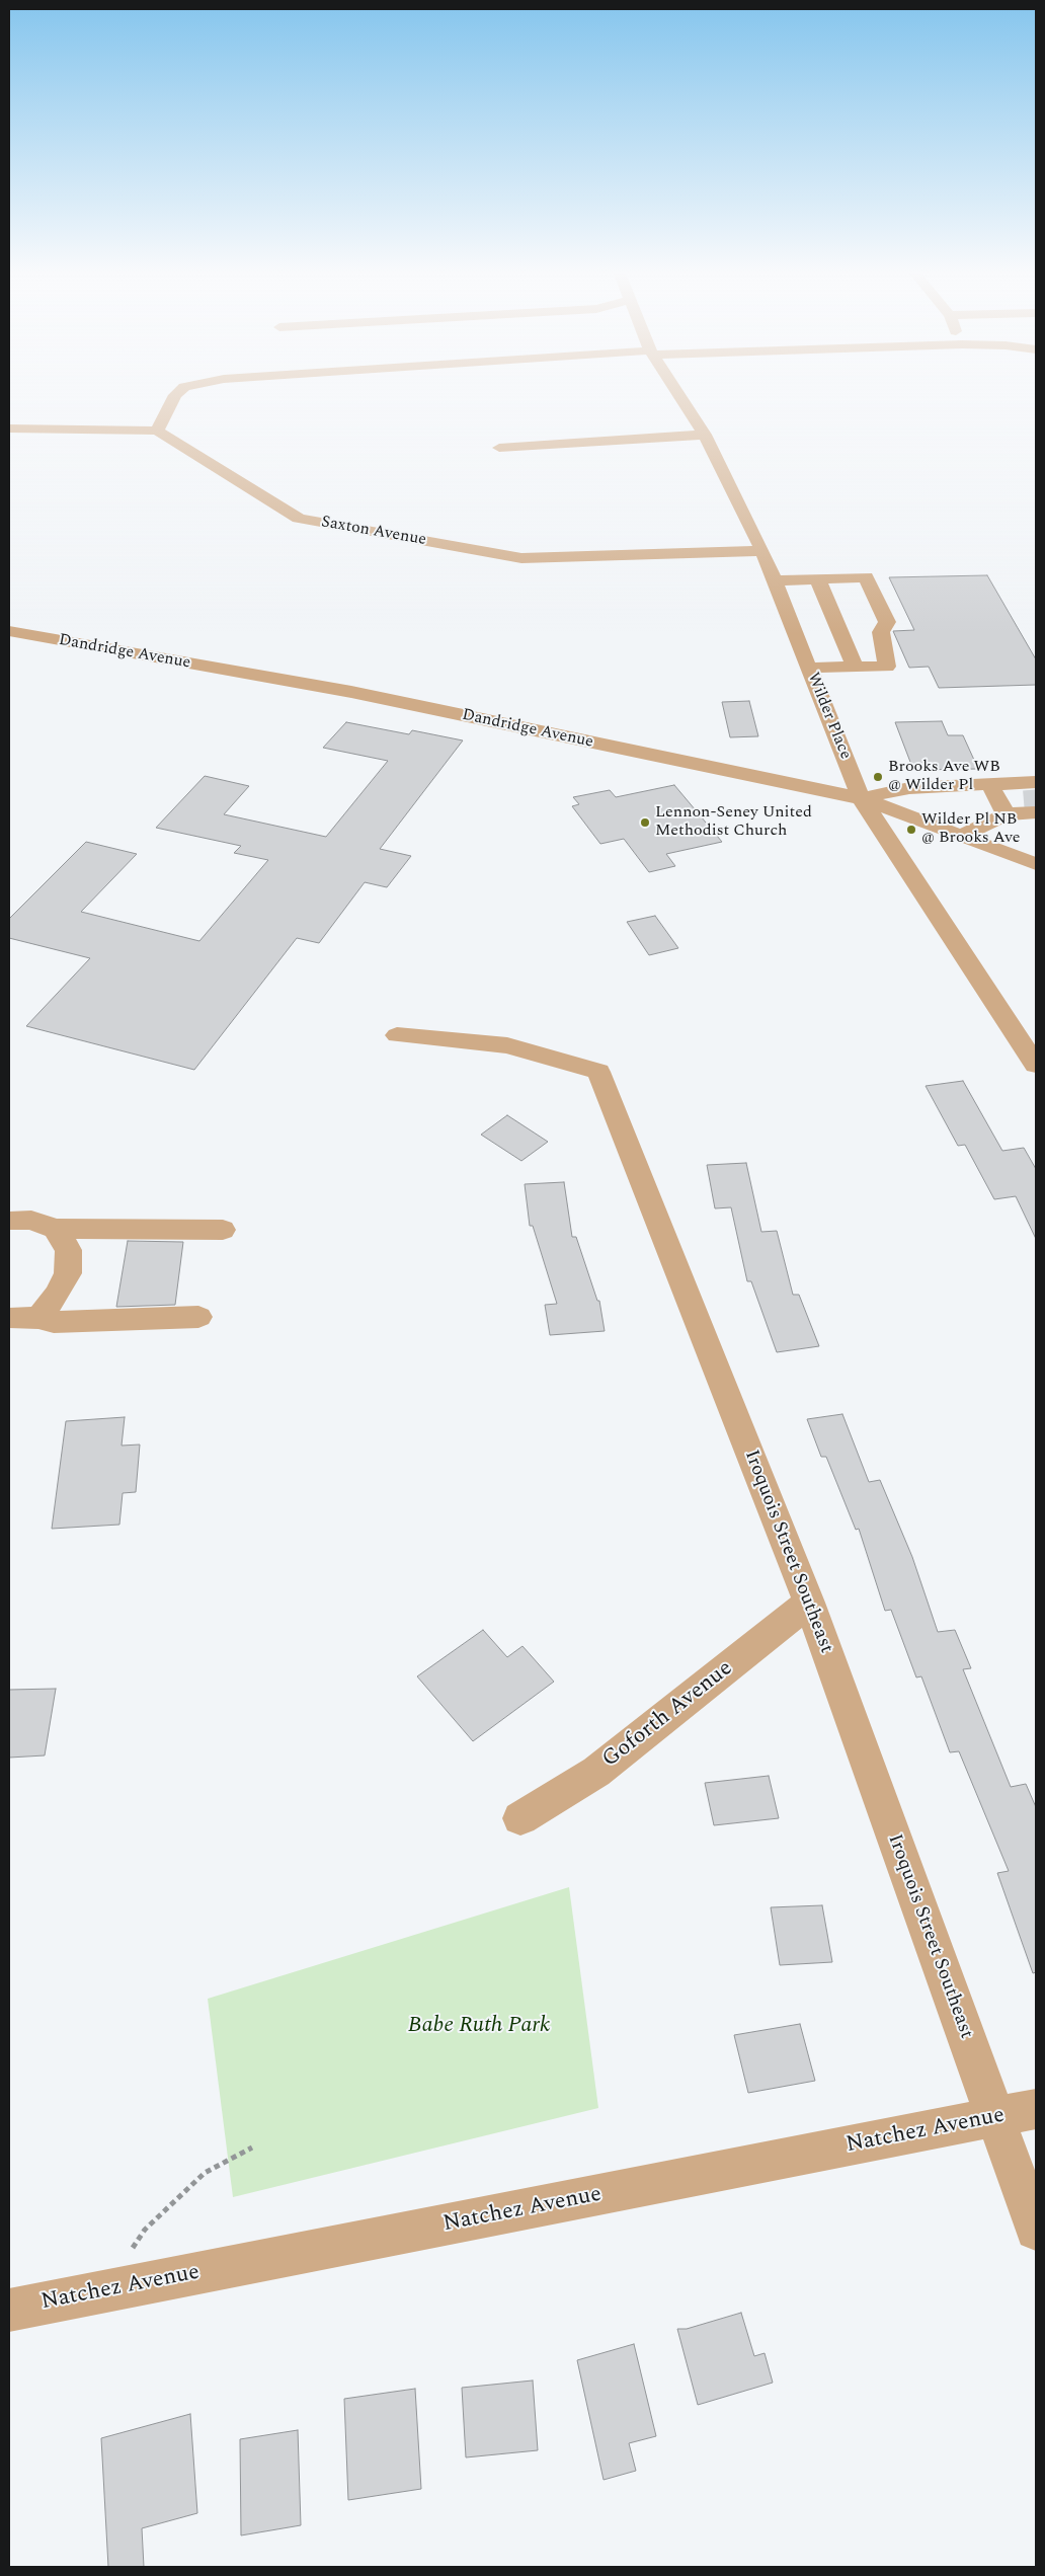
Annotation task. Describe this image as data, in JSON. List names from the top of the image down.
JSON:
{
  "streets": {
    "street": [
      "Saxton Avenue",
      "Dandridge Avenue",
      "Wilder Place",
      "Iroquois Street Southeast",
      "Goforth Avenue",
      "Natchez Avenue"
    ]
  },
  "crossings": [
    ["Saxton Avenue", "Wilder Place"],
    ["Dandridge Avenue", "Wilder Place"],
    ["Iroquois Street Southeast", "Goforth Avenue"],
    ["Iroquois Street Southeast", "Natchez Avenue"]
  ],
  "parks": ["Babe Ruth Park"],
  "places": ["Brooks Ave WB @ Wilder Pl", "Lennon-Seney United Methodist Church", "Wilder Pl NB @ Brooks Ave"]
}
